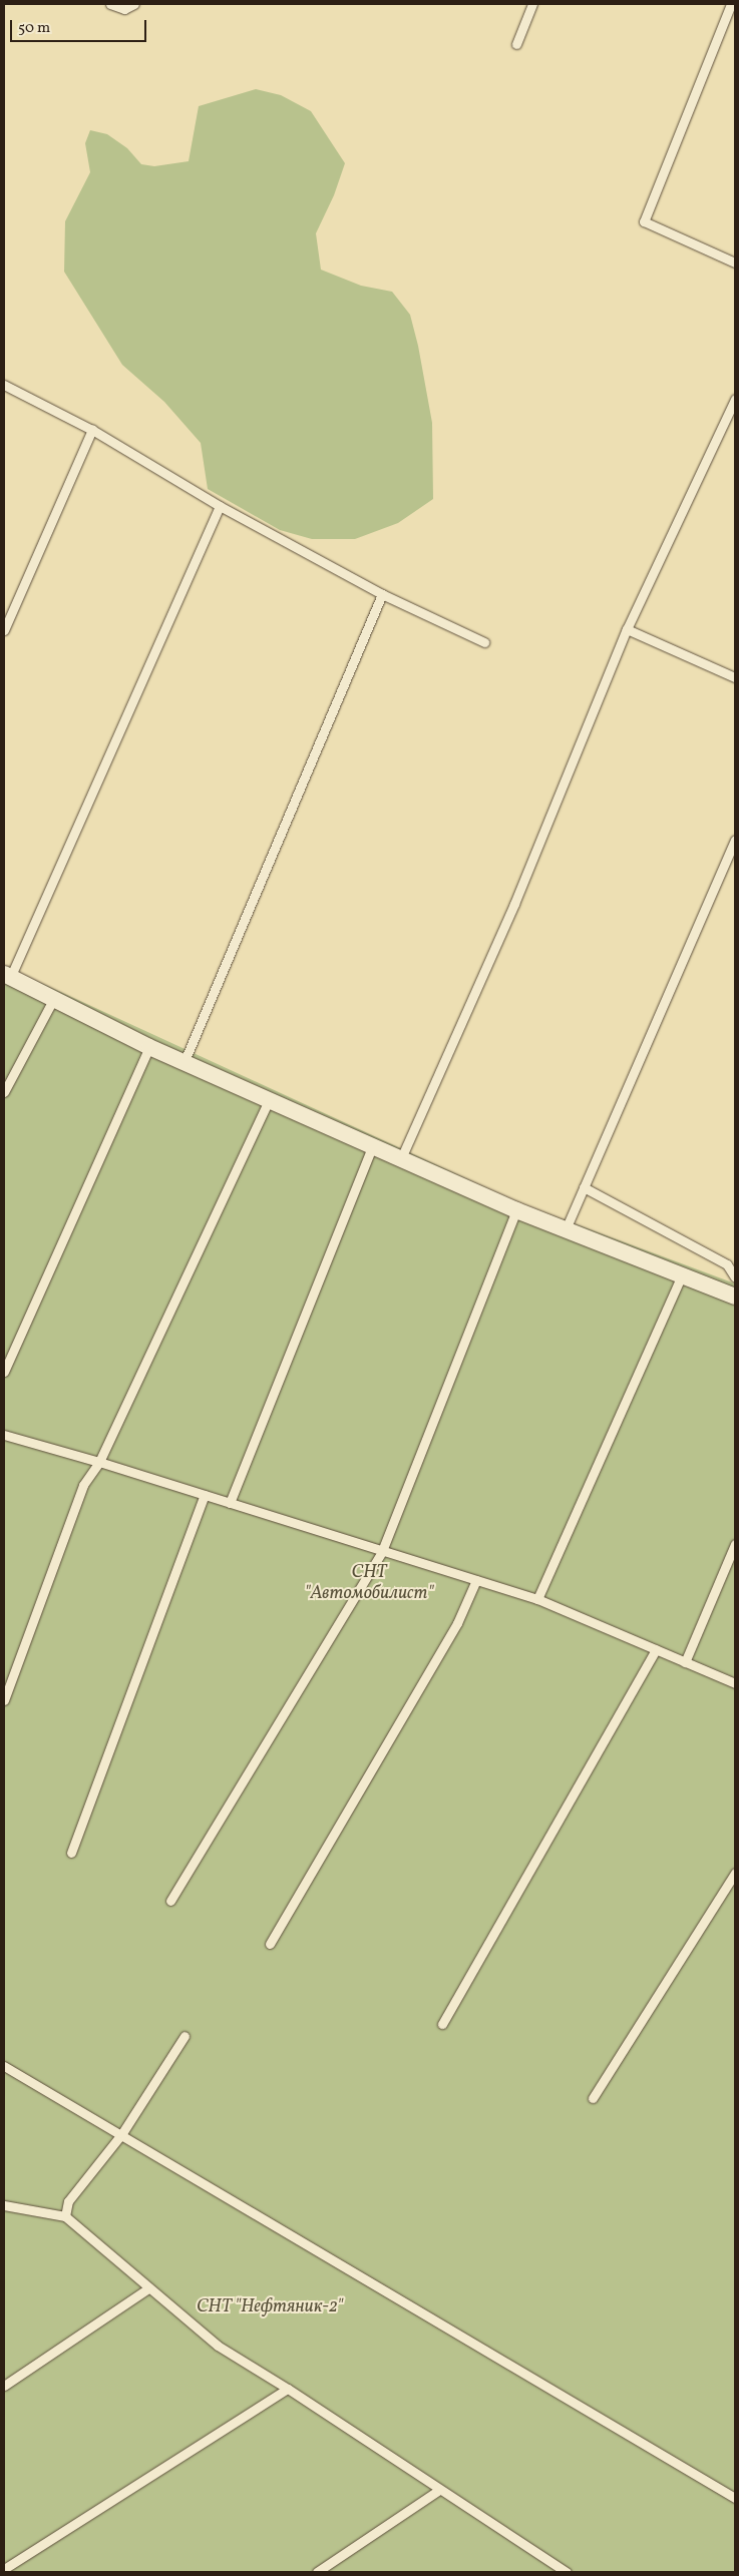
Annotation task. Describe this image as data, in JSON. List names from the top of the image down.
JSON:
{
  "parks": ["СНТ \"Автомобилист\"", "СНТ \"Нефтяник-2\""],
  "scale_bar": "50 m"
}
